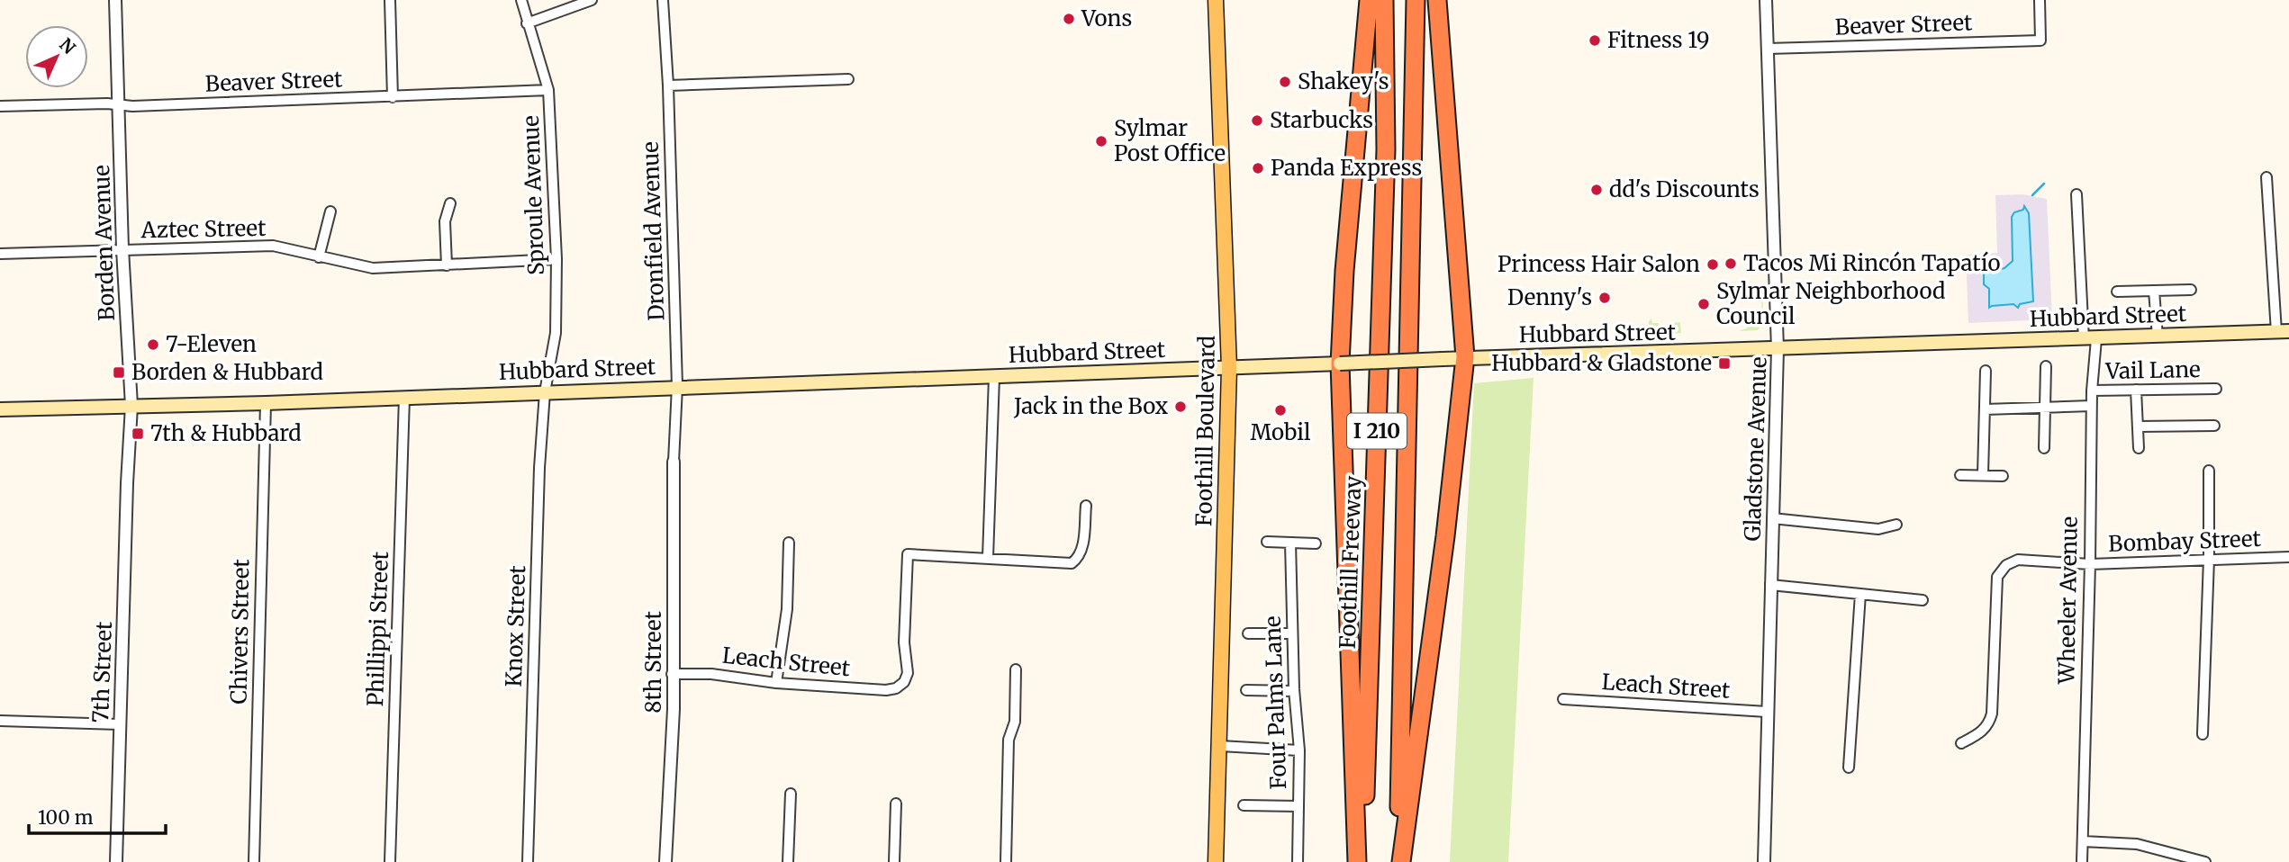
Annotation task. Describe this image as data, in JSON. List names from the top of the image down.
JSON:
{
  "streets": {
    "highway": ["I 210", "Foothill Freeway"],
    "main road": ["Hubbard Street", "Foothill Boulevard"],
    "street": [
      "Beaver Street",
      "Sproule Avenue",
      "Aztec Street",
      "Dronfield Avenue",
      "Borden Avenue",
      "Vail Lane",
      "Gladstone Avenue",
      "Bombay Street",
      "Wheeler Avenue",
      "Knox Street",
      "Phillippi Street",
      "Chivers Street",
      "8th Street",
      "Leach Street",
      "7th Street",
      "Four Palms Lane"
    ]
  },
  "crossings": [
    ["Beaver Street", "Sproule Avenue"],
    ["Beaver Street", "Borden Avenue"],
    ["Beaver Street", "Gladstone Avenue"],
    ["Sproule Avenue", "Aztec Street"],
    ["Sproule Avenue", "Hubbard Street"],
    ["Sproule Avenue", "Knox Street"],
    ["Aztec Street", "Borden Avenue"],
    ["Dronfield Avenue", "Hubbard Street"],
    ["Dronfield Avenue", "8th Street"],
    ["Borden Avenue", "Hubbard Street"],
    ["Borden Avenue", "7th Street"],
    ["Hubbard Street", "Foothill Boulevard"],
    ["Hubbard Street", "Gladstone Avenue"],
    ["Hubbard Street", "Wheeler Avenue"],
    ["Hubbard Street", "Knox Street"],
    ["Hubbard Street", "Phillippi Street"],
    ["Hubbard Street", "Chivers Street"],
    ["Vail Lane", "Wheeler Avenue"],
    ["Gladstone Avenue", "Leach Street"],
    ["Bombay Street", "Wheeler Avenue"],
    ["8th Street", "Leach Street"]
  ],
  "places": {
    "other": [
      "Vons",
      "Fitness 19",
      "Shakey's",
      "Starbucks",
      "Sylmar Post Office",
      "Panda Express",
      "dd's Discounts",
      "Tacos Mi Rincón Tapatío",
      "Princess Hair Salon",
      "Denny's",
      "Sylmar Neighborhood Council",
      "7-Eleven",
      "Jack in the Box",
      "Mobil"
    ],
    "transit": ["Hubbard & Gladstone", "Borden & Hubbard", "7th & Hubbard"]
  },
  "scale_bar": "100 m",
  "north": "top right"
}
